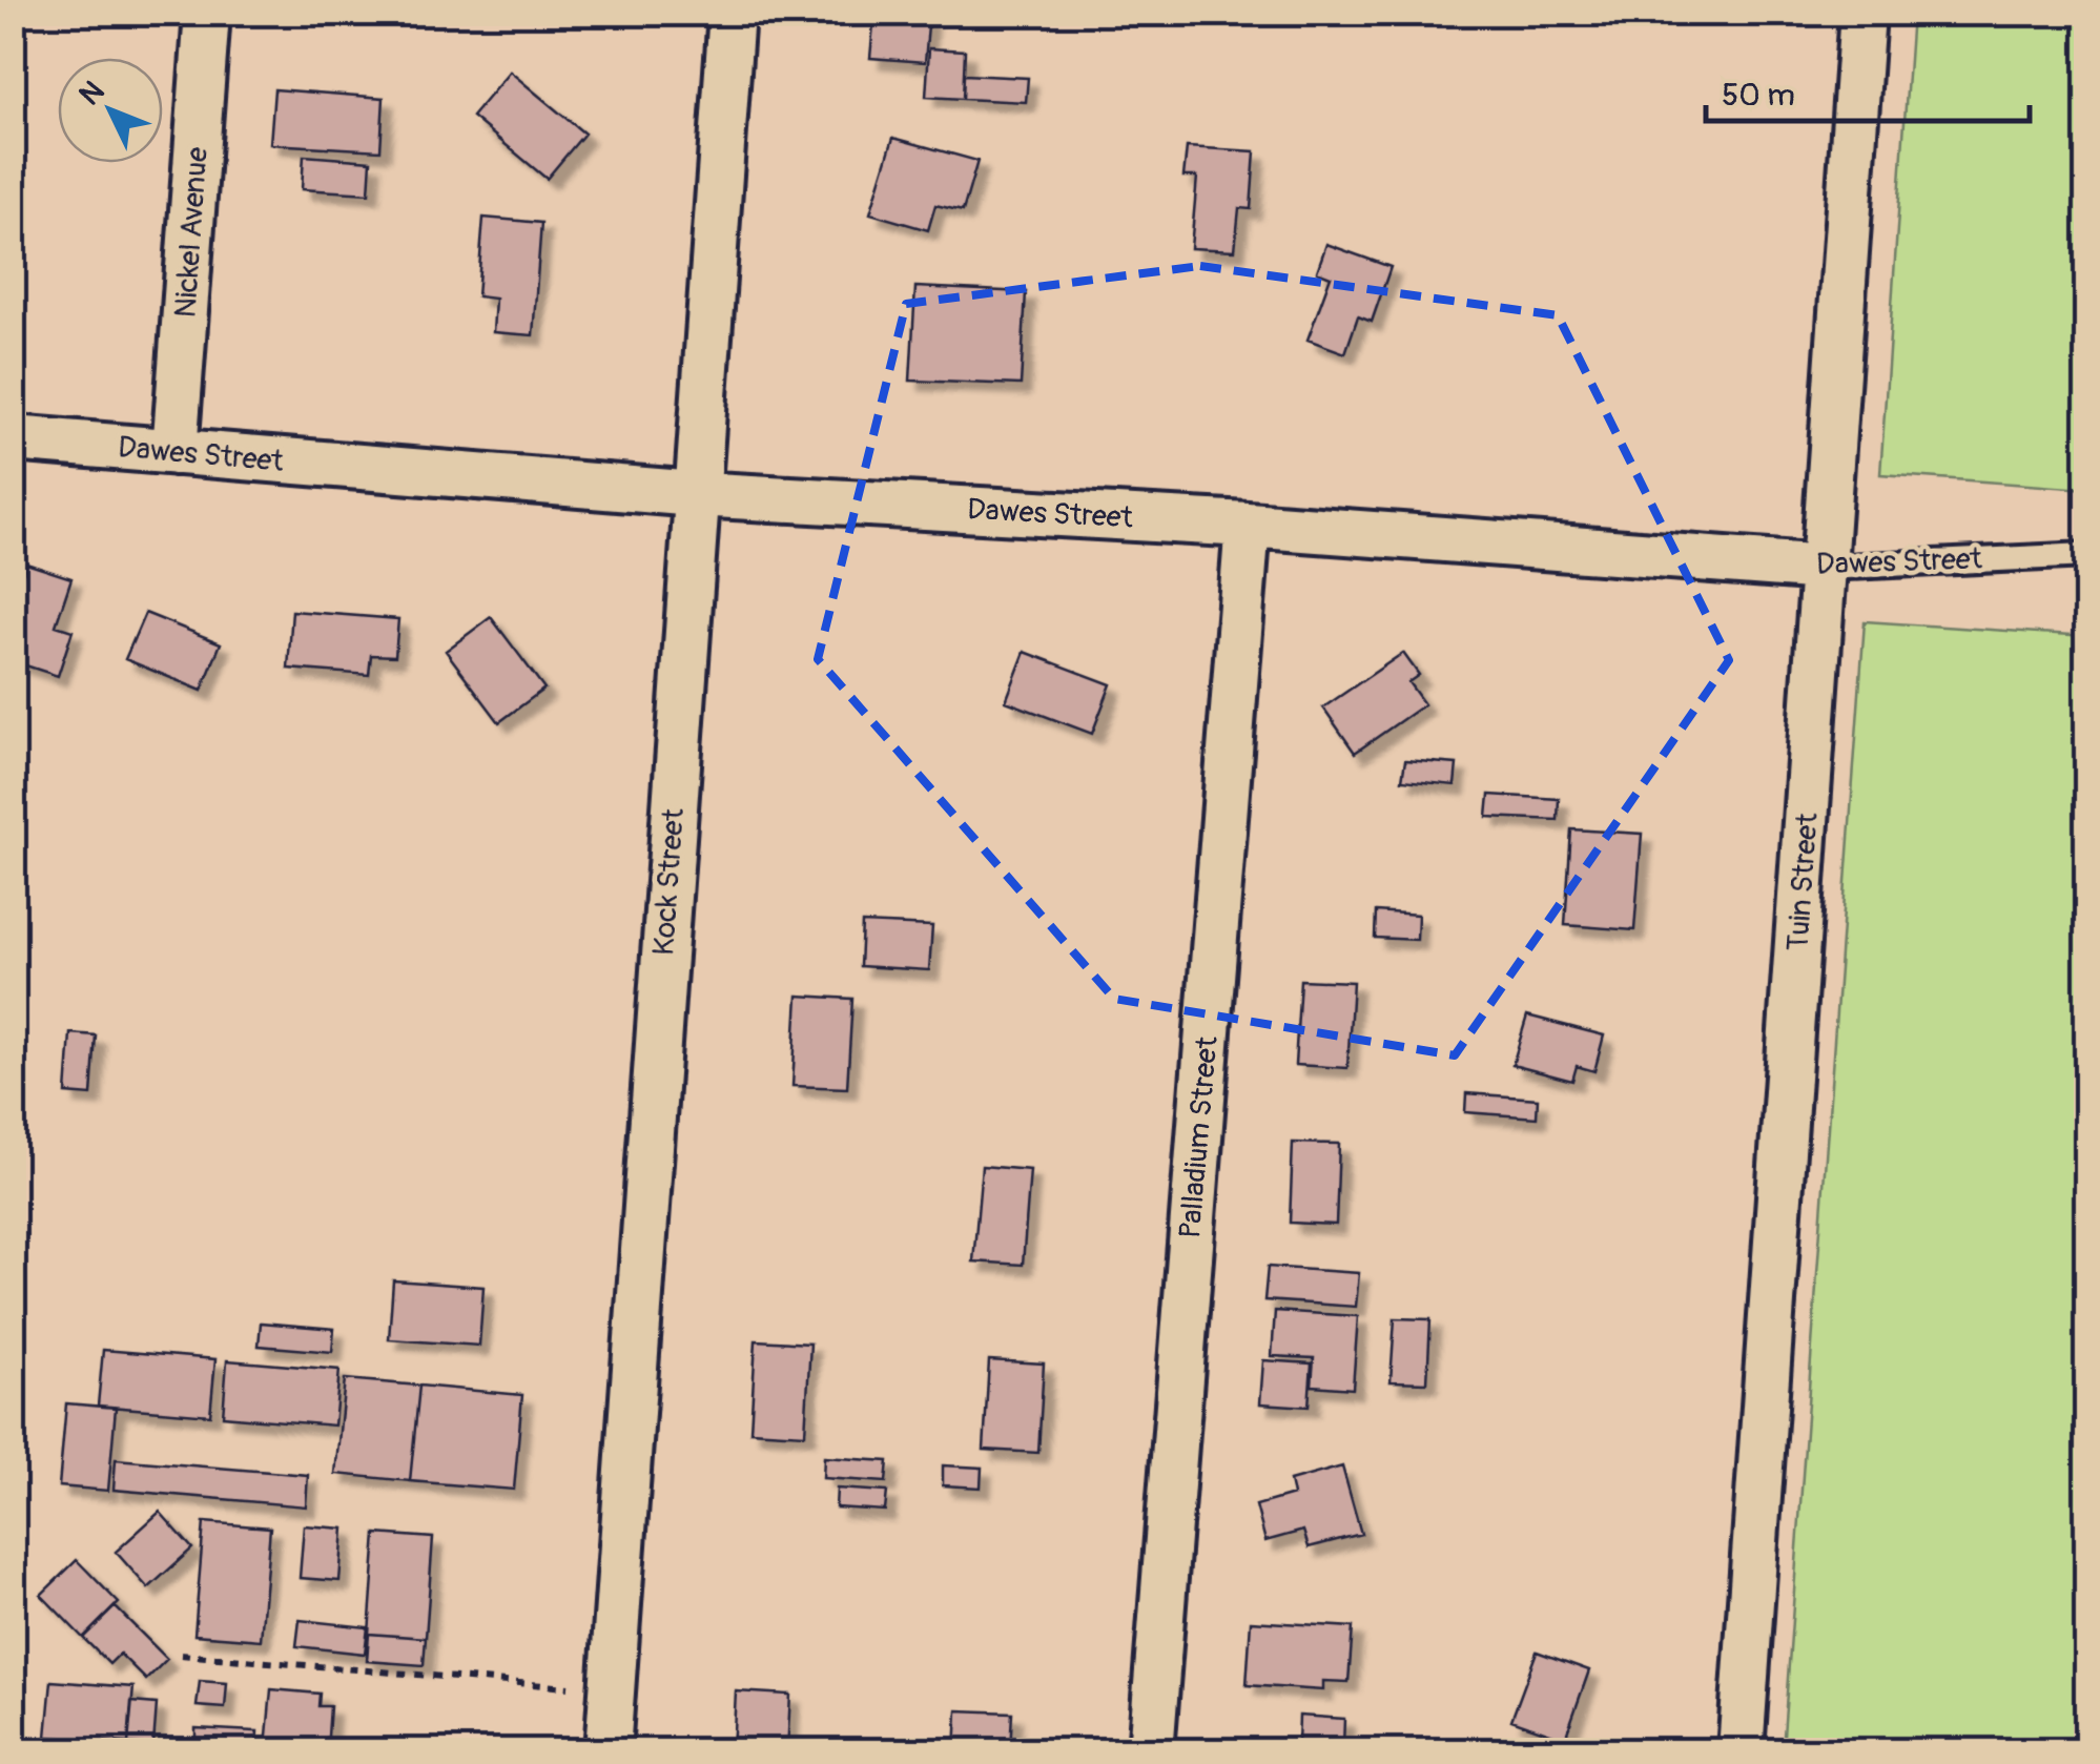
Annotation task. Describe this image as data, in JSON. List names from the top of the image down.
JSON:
{
  "streets": {
    "street": [
      "Nickel Avenue",
      "Dawes Street",
      "Kock Street",
      "Tuin Street",
      "Palladium Street"
    ]
  },
  "crossings": [
    ["Nickel Avenue", "Dawes Street"],
    ["Dawes Street", "Kock Street"],
    ["Dawes Street", "Tuin Street"],
    ["Dawes Street", "Palladium Street"]
  ],
  "scale_bar": "50 m",
  "north": "top left"
}
